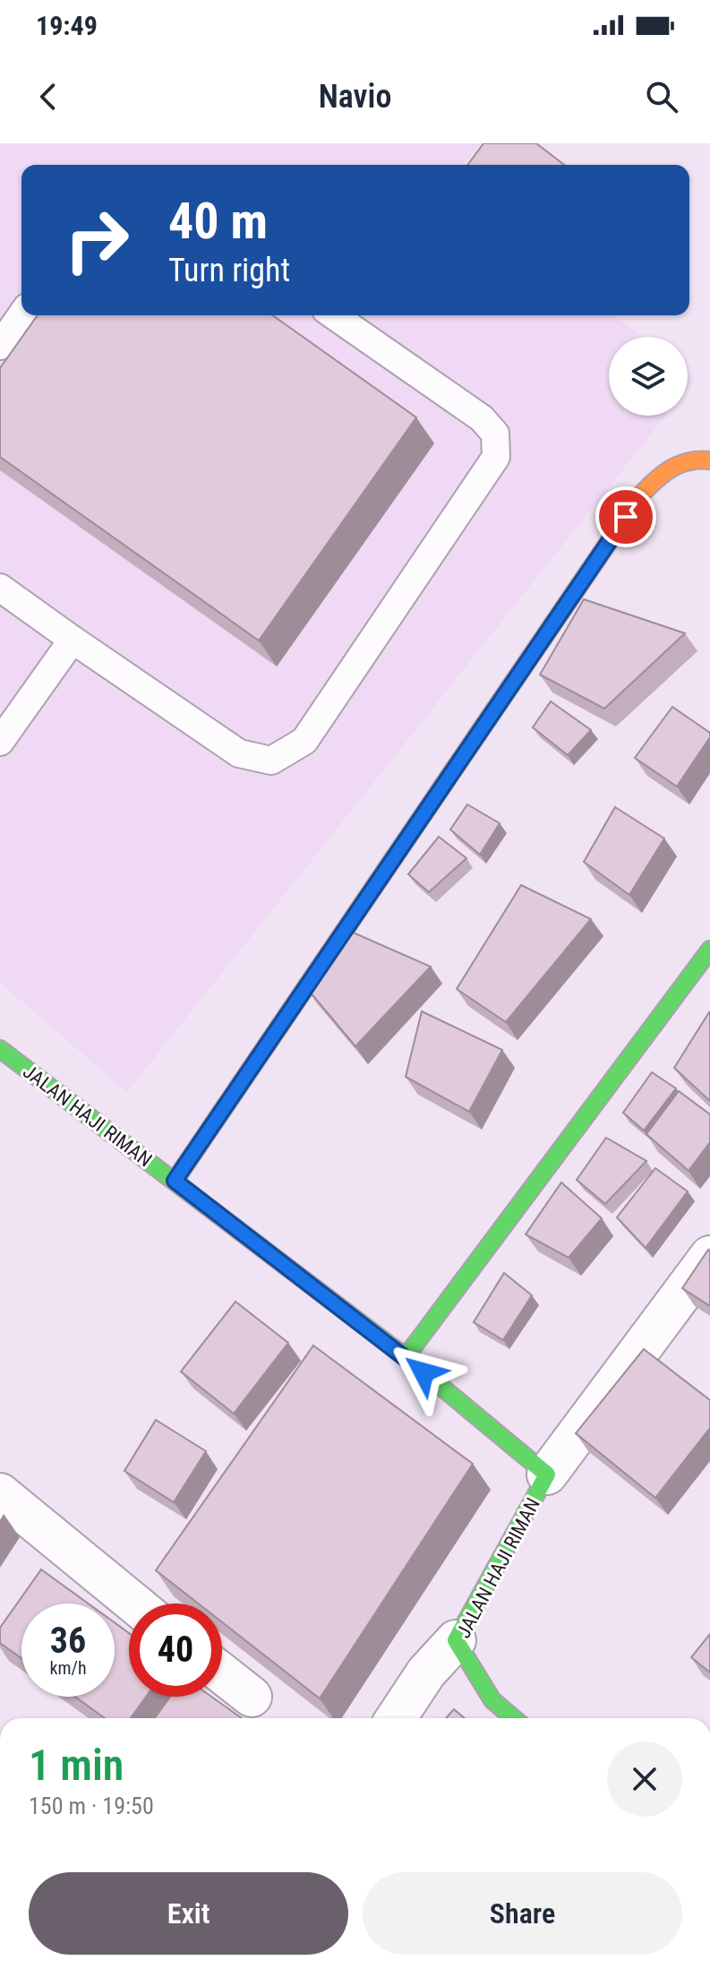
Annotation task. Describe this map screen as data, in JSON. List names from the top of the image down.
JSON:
{
  "streets": {
    "street": ["JALAN HAJI RIMAN"]
  },
  "page": {
    "status": "19:49",
    "header": "Navio",
    "turn": ["40 m", "Turn right"],
    "speed": "36 km/h",
    "limit": "40",
    "heading": ["1 min", "150 m · 19:50"],
    "buttons": ["Exit", "Share"]
  }
}
